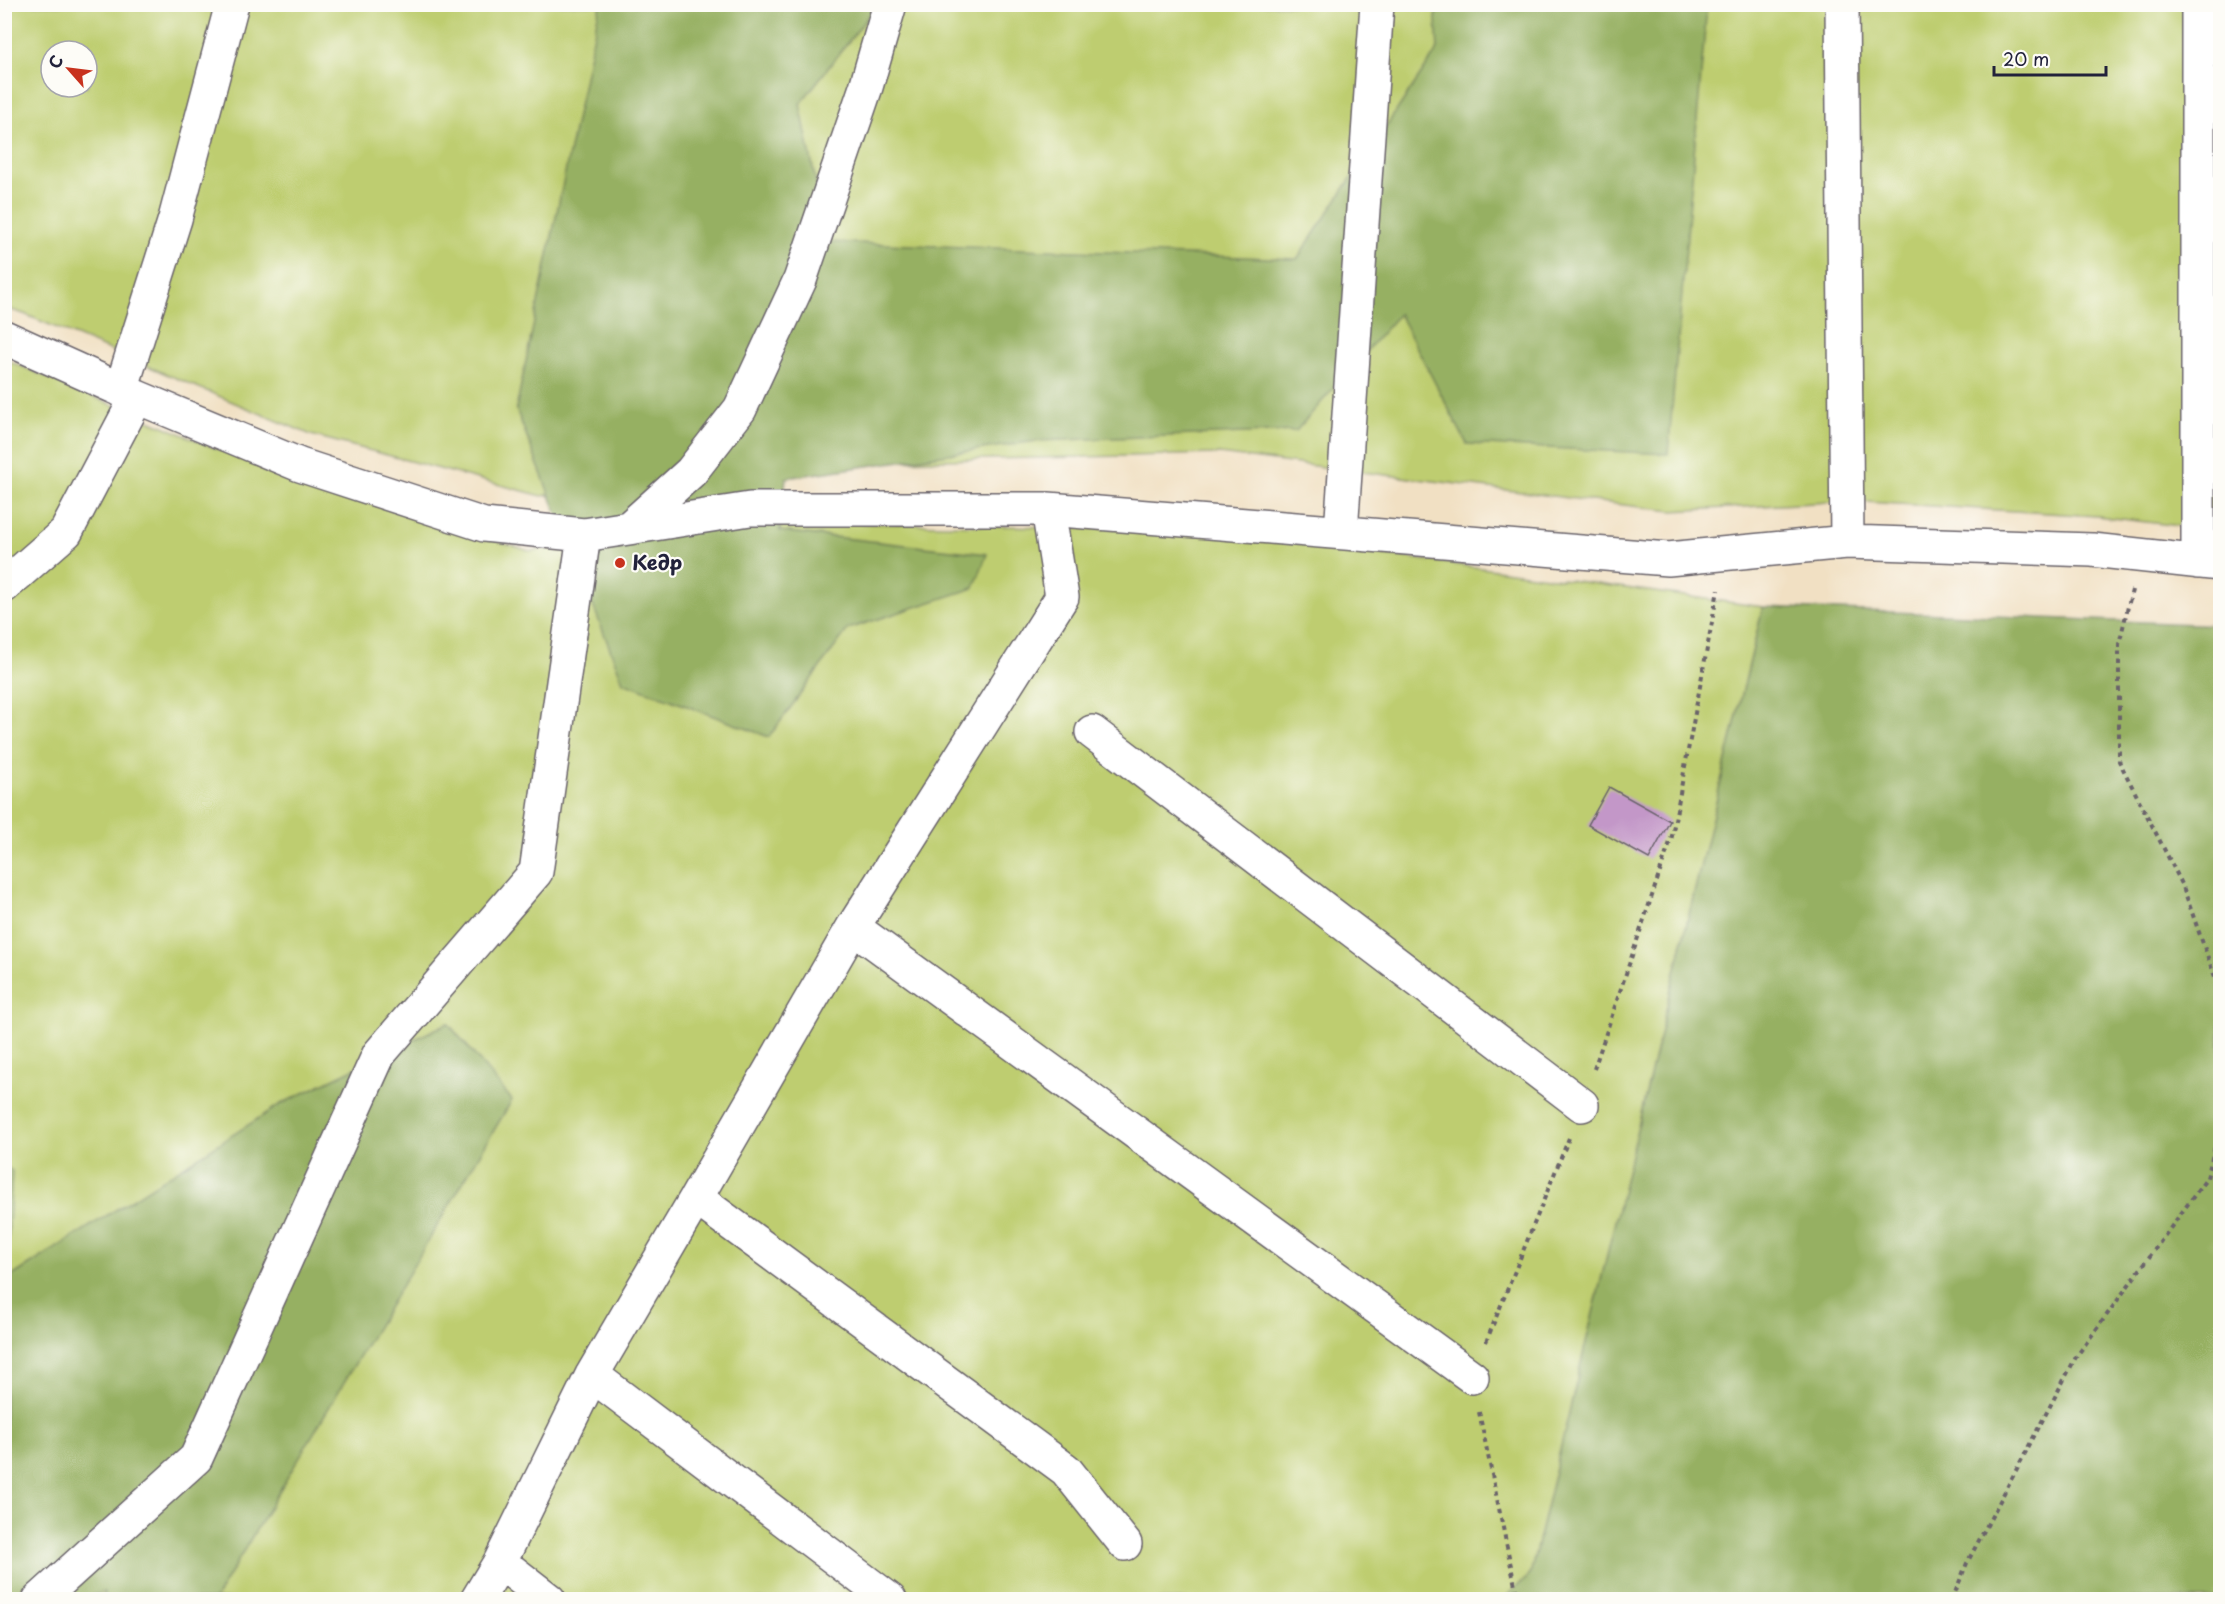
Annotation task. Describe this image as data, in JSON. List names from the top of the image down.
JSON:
{
  "places": ["Кедр"],
  "scale_bar": "20 m",
  "north": "top left"
}
